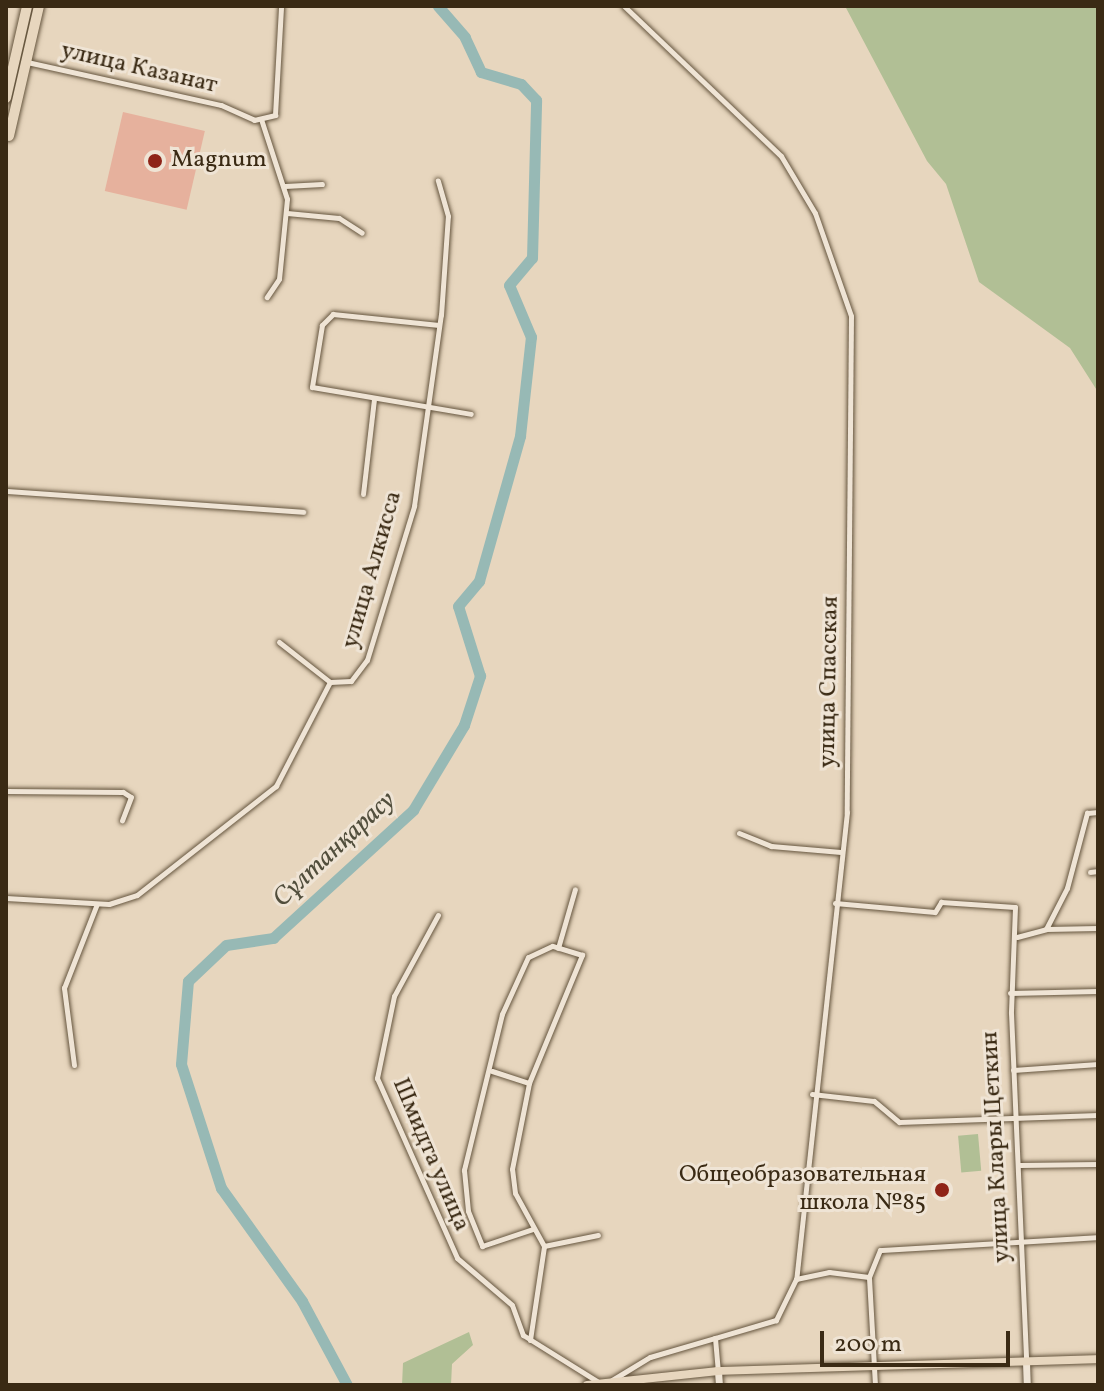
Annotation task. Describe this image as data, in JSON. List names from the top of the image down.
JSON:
{
  "streets": {
    "street": [
      "улица Казанат",
      "улица Алкисса",
      "улица Спасская",
      "улица Клары Цеткин",
      "Шмидта улица"
    ]
  },
  "crossings": [
    ["улица Спасская", "улица Клары Цеткин"]
  ],
  "water": ["Сұлтанқарасу"],
  "places": ["Magnum", "Общеобразовательная школа №85"],
  "scale_bar": "200 m"
}
